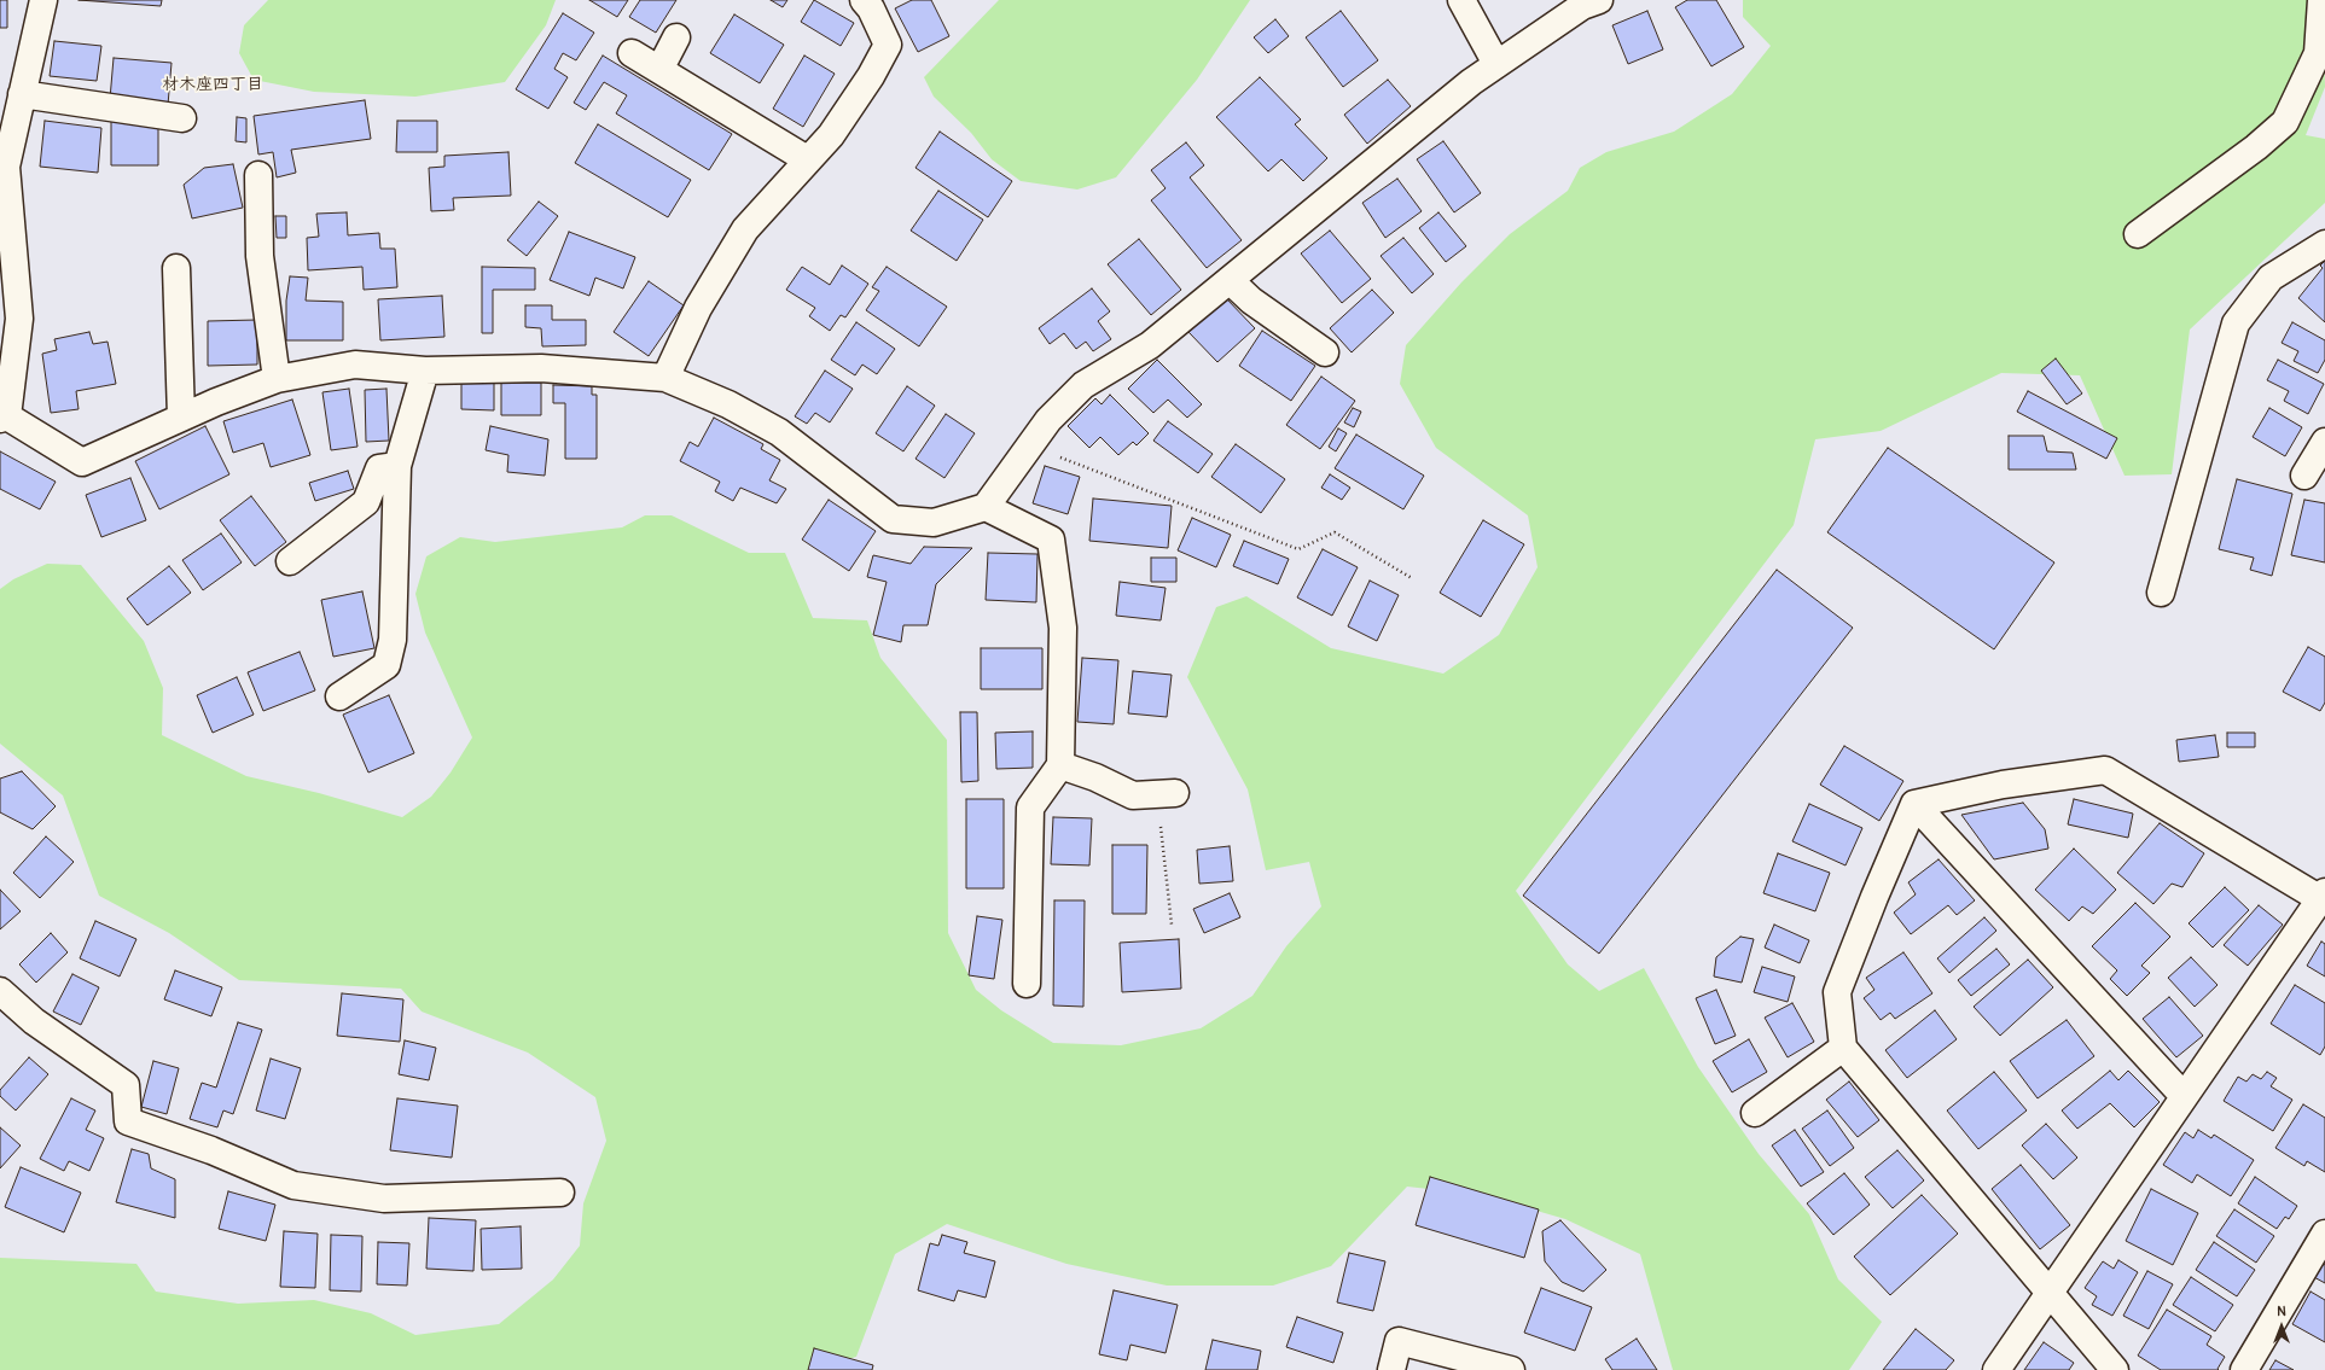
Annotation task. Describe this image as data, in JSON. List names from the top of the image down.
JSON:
{
  "districts": ["材木座四丁目"],
  "north": "top"
}
